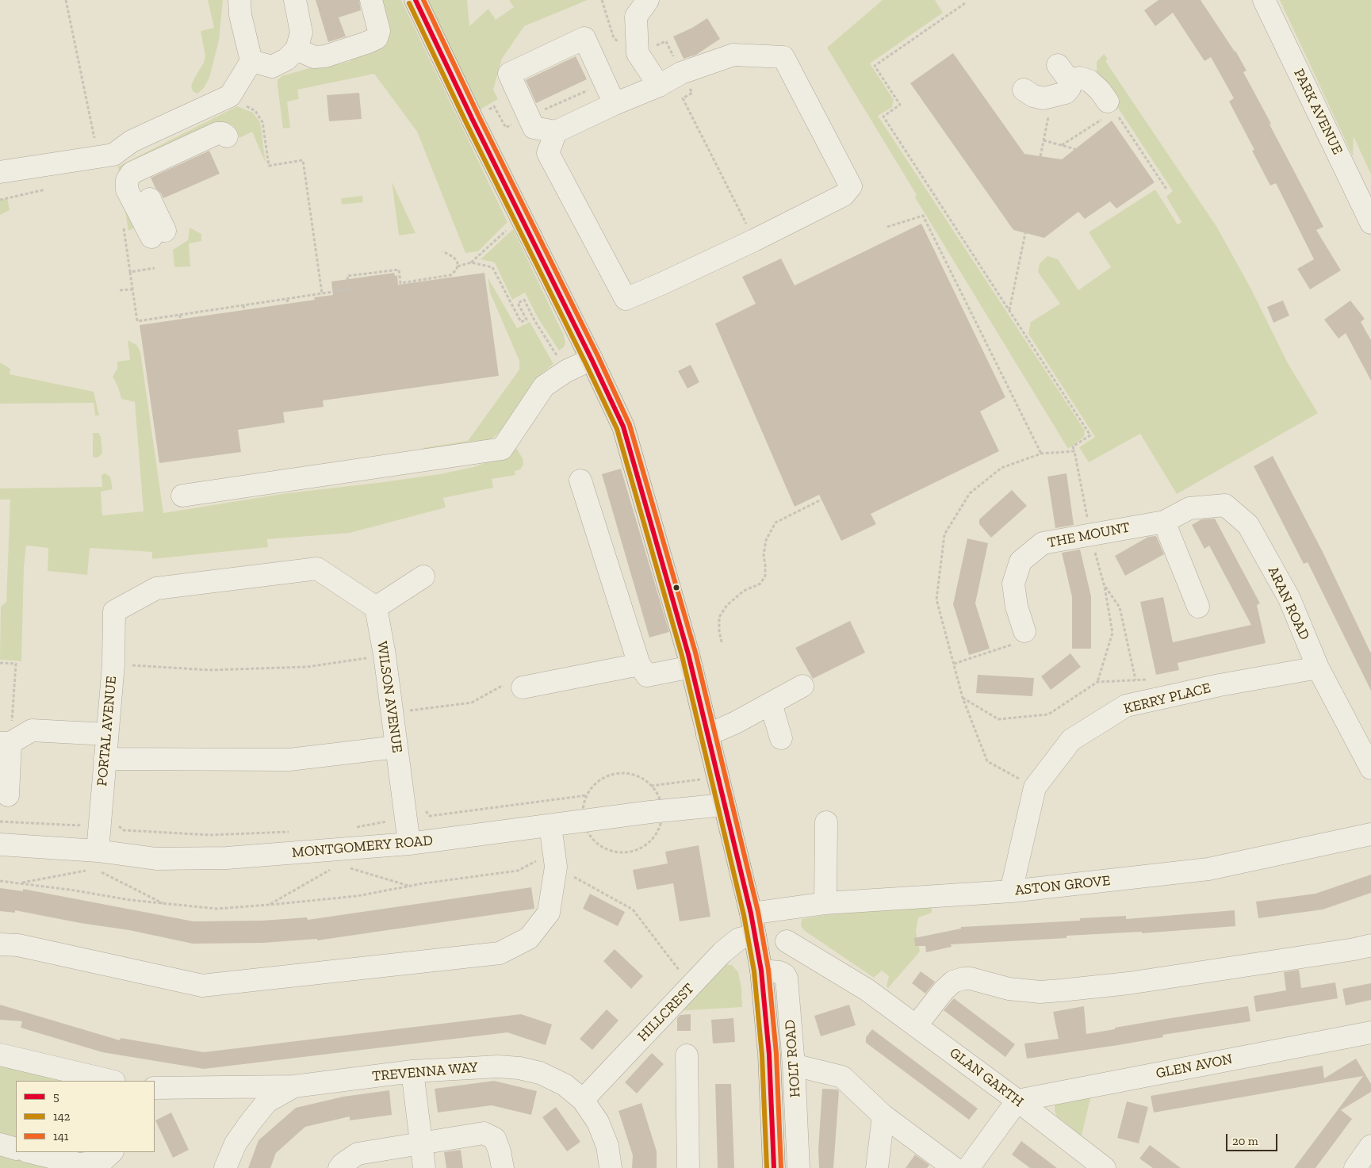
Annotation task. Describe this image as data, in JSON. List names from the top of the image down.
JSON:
{
  "streets": {
    "main road": ["HOLT ROAD"],
    "street": [
      "PARK AVENUE",
      "THE MOUNT",
      "ARAN ROAD",
      "WILSON AVENUE",
      "KERRY PLACE",
      "PORTAL AVENUE",
      "MONTGOMERY ROAD",
      "ASTON GROVE",
      "HILLCREST",
      "GLEN AVON",
      "TREVENNA WAY",
      "GLAN GARTH"
    ]
  },
  "crossings": [
    ["THE MOUNT", "ARAN ROAD"],
    ["ARAN ROAD", "KERRY PLACE"],
    ["WILSON AVENUE", "PORTAL AVENUE"],
    ["WILSON AVENUE", "MONTGOMERY ROAD"],
    ["KERRY PLACE", "ASTON GROVE"],
    ["PORTAL AVENUE", "MONTGOMERY ROAD"],
    ["MONTGOMERY ROAD", "HOLT ROAD"],
    ["ASTON GROVE", "HOLT ROAD"],
    ["HILLCREST", "HOLT ROAD"],
    ["HILLCREST", "TREVENNA WAY"],
    ["GLEN AVON", "GLAN GARTH"]
  ],
  "lines": ["transit line 5", "transit line 141", "transit line 142"],
  "legend": ["5", "142", "141"],
  "scale_bar": "20 m"
}
